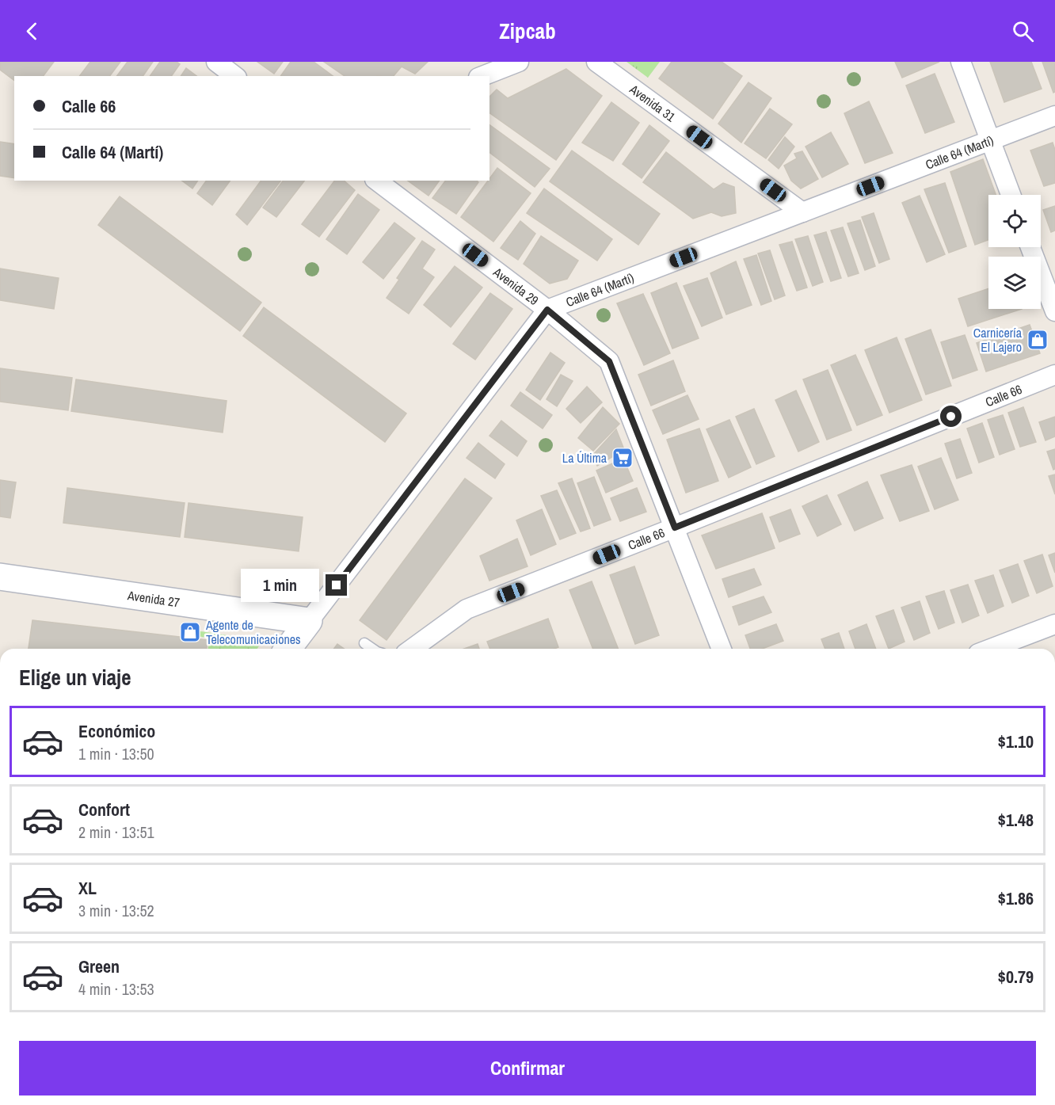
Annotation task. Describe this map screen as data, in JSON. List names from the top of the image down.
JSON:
{
  "streets": {
    "street": [
      "Avenida 31",
      "Calle 64 (Martí)",
      "Avenida 29",
      "Calle 66",
      "Avenida 27"
    ]
  },
  "crossings": [
    ["Avenida 31", "Calle 64 (Martí)"],
    ["Calle 64 (Martí)", "Avenida 29"],
    ["Calle 64 (Martí)", "Avenida 27"],
    ["Avenida 29", "Calle 66"]
  ],
  "places": {
    "shop": ["Carnicería El Lajero", "Agente de Telecomunicaciones"],
    "supermarket": ["La Última"]
  },
  "page": {
    "header": "Zipcab",
    "banner": ["Calle 66", "Calle 64 (Martí)"],
    "bubble": "1 min",
    "heading": "Elige un viaje",
    "list": [
      {
        "name": "Económico",
        "note": "1 min · 13:50",
        "value": "$1.10"
      },
      {
        "name": "Confort",
        "note": "2 min · 13:51",
        "value": "$1.48"
      },
      {
        "name": "XL",
        "note": "3 min · 13:52",
        "value": "$1.86"
      },
      {
        "name": "Green",
        "note": "4 min · 13:53",
        "value": "$0.79"
      }
    ],
    "buttons": "Confirmar"
  }
}
